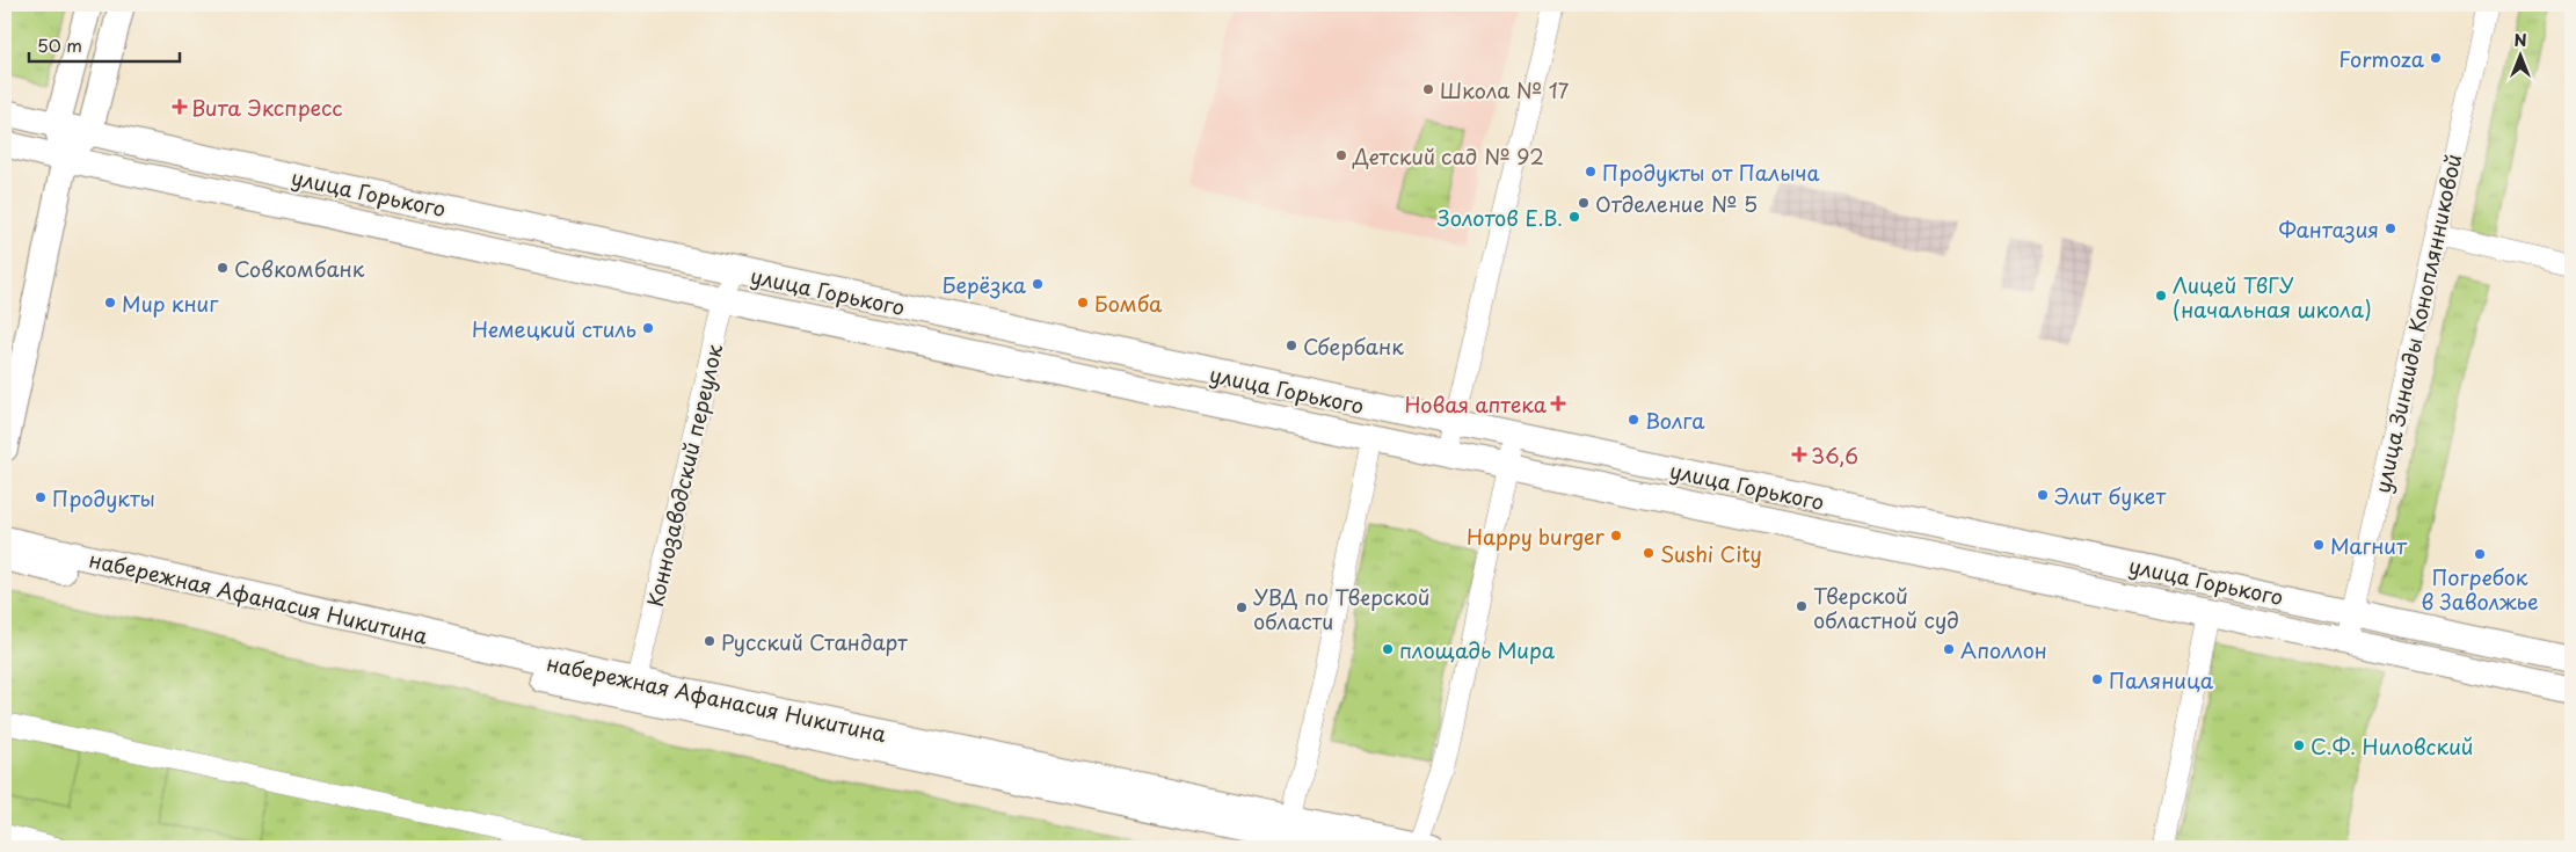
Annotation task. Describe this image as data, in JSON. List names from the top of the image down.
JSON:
{
  "streets": {
    "main road": ["улица Горького", "набережная Афанасия Никитина"],
    "street": ["улица Зинаиды Коноплянниковой", "Коннозаводский переулок"]
  },
  "crossings": [
    ["улица Горького", "улица Зинаиды Коноплянниковой"],
    ["улица Горького", "Коннозаводский переулок"],
    ["Коннозаводский переулок", "набережная Афанасия Никитина"]
  ],
  "places": {
    "other": [
      "Formoza",
      "Школа № 17",
      "Детский сад № 92",
      "Продукты от Палыча",
      "Отделение № 5",
      "Золотов Е.В.",
      "Фантазия",
      "Совкомбанк",
      "Берёзка",
      "Лицей ТвГУ (начальная школа)",
      "Мир книг",
      "Бомба",
      "Немецкий стиль",
      "Сбербанк",
      "Волга",
      "Элит букет",
      "Продукты",
      "Happy burger",
      "Магнит",
      "Sushi City",
      "Погребок в Заволжье",
      "Тверской областной суд",
      "УВД по Тверской области",
      "Русский Стандарт",
      "площадь Мира",
      "Аполлон",
      "Паляница",
      "С.Ф. Ниловский"
    ],
    "health": ["Вита Экспресс", "Новая аптека", "36,6"]
  },
  "scale_bar": "50 m",
  "north": "top"
}
